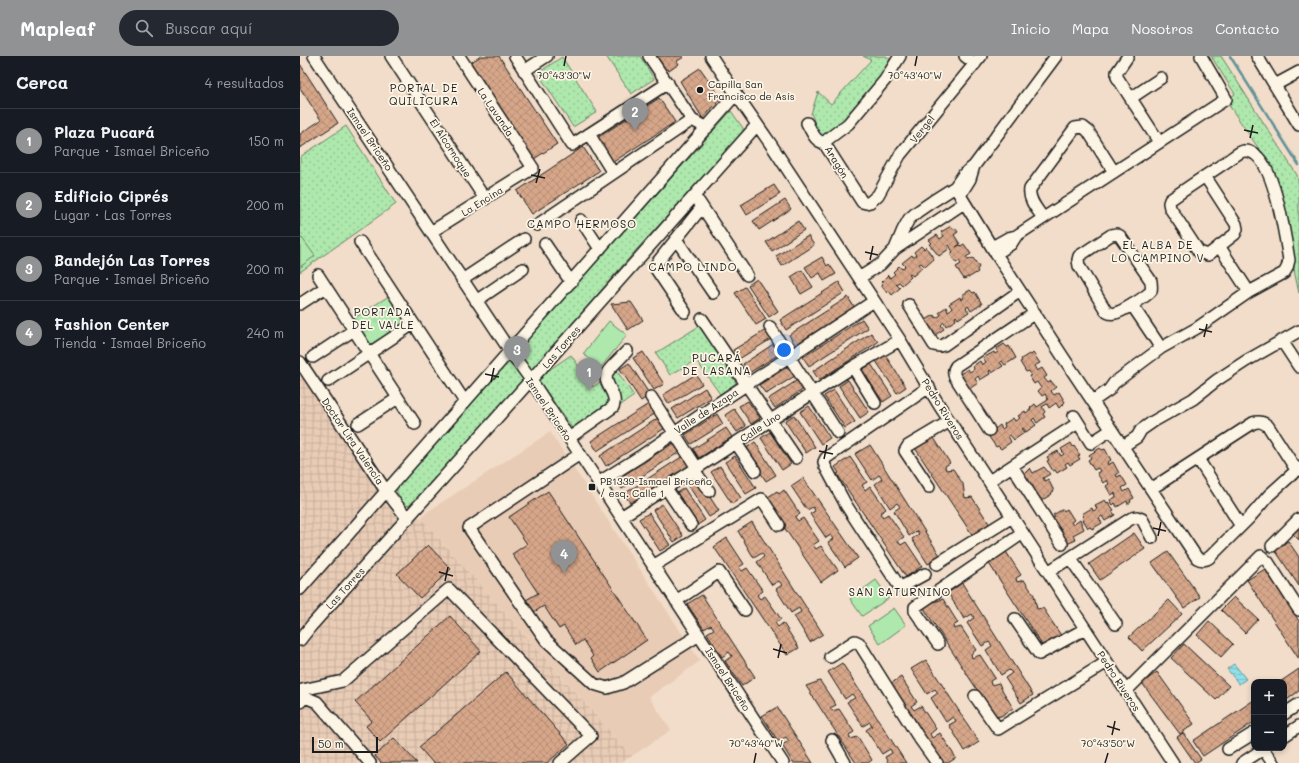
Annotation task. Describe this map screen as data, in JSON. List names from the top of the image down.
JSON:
{
  "streets": {
    "street": [
      "La Lavanda",
      "Vergel",
      "Ismael Briceño",
      "El Alcornoque",
      "Aragón",
      "La Encina",
      "Las Torres",
      "Pedro Riveros",
      "Valle de Azapa",
      "Calle Uno",
      "Doctor Lira Valencia"
    ]
  },
  "crossings": [
    ["La Lavanda", "La Encina"],
    ["Vergel", "Aragón"],
    ["Ismael Briceño", "La Encina"],
    ["Ismael Briceño", "Las Torres"],
    ["Ismael Briceño", "Valle de Azapa"],
    ["Ismael Briceño", "Calle Uno"],
    ["El Alcornoque", "La Encina"],
    ["Las Torres", "Pedro Riveros"],
    ["Las Torres", "Doctor Lira Valencia"],
    ["Pedro Riveros", "Valle de Azapa"],
    ["Pedro Riveros", "Calle Uno"]
  ],
  "districts": [
    "PORTAL DE QUILICURA",
    "CAMPO HERMOSO",
    "EL ALBA DE LO CAMPINO V",
    "CAMPO LINDO",
    "PORTADA DEL VALLE",
    "PUCARÁ DE LASANA",
    "SAN SATURNINO"
  ],
  "places": {
    "other": ["Capilla San Francisco de Asís"],
    "transit": ["PB1339-Ismael Briceño / esq. Calle 1"]
  },
  "scale_bar": "50 m",
  "page": {
    "header": "Mapleaf",
    "search": "Buscar aquí",
    "nav": [
      "Inicio",
      "Mapa",
      "Nosotros",
      "Contacto"
    ],
    "heading": ["Cerca", "4 resultados"],
    "pins": [
      "2",
      "3",
      "1",
      "4"
    ],
    "list": [
      {
        "mark": "1",
        "name": "Plaza Pucará",
        "note": "Parque · Ismael Briceño",
        "value": "150 m"
      },
      {
        "mark": "2",
        "name": "Edificio Ciprés",
        "note": "Lugar · Las Torres",
        "value": "200 m"
      },
      {
        "mark": "3",
        "name": "Bandejón Las Torres",
        "note": "Parque · Ismael Briceño",
        "value": "200 m"
      },
      {
        "mark": "4",
        "name": "Fashion Center",
        "note": "Tienda · Ismael Briceño",
        "value": "240 m"
      }
    ],
    "map_buttons": ["+", "−"],
    "scale": "50 m"
  },
  "coordinates": ["70°43'30\"W", "70°43'40\"W", "70°43'50\"W"]
}
